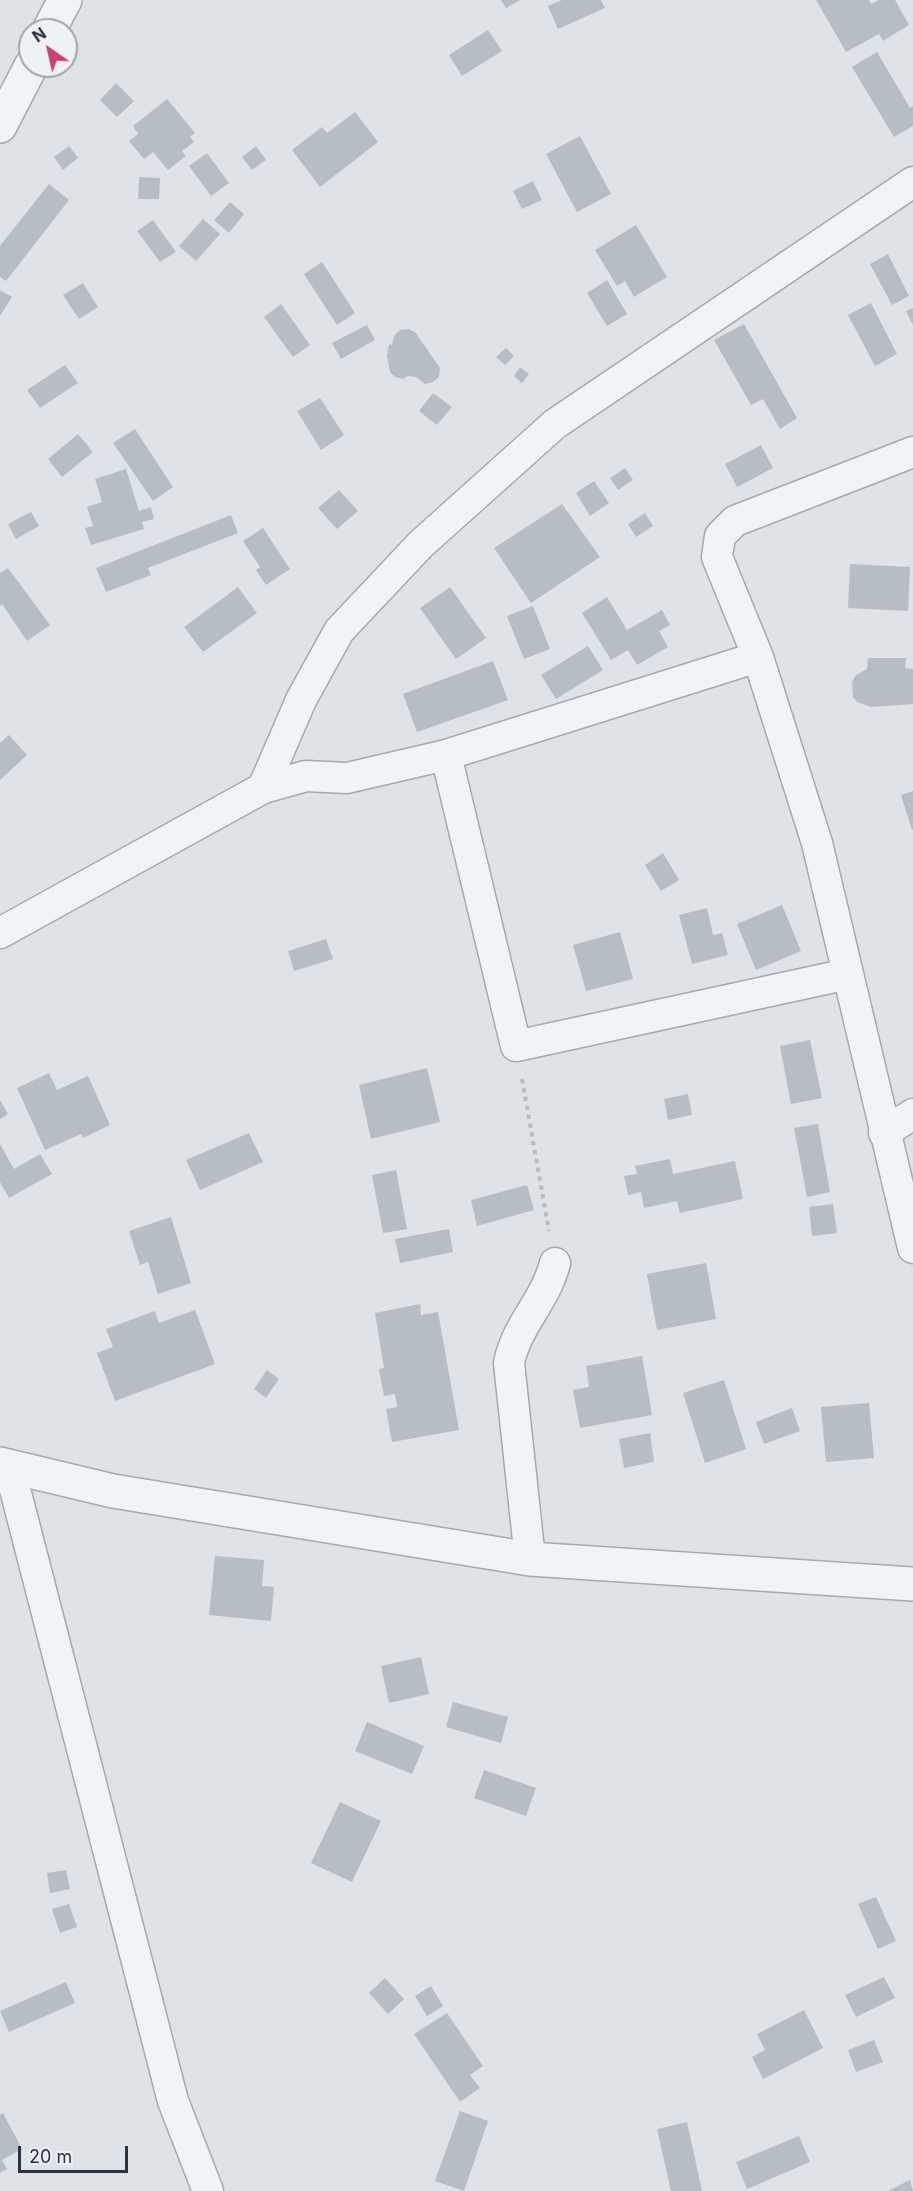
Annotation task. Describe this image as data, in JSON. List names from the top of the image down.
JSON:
{
  "scale_bar": "20 m",
  "north": "top left"
}
